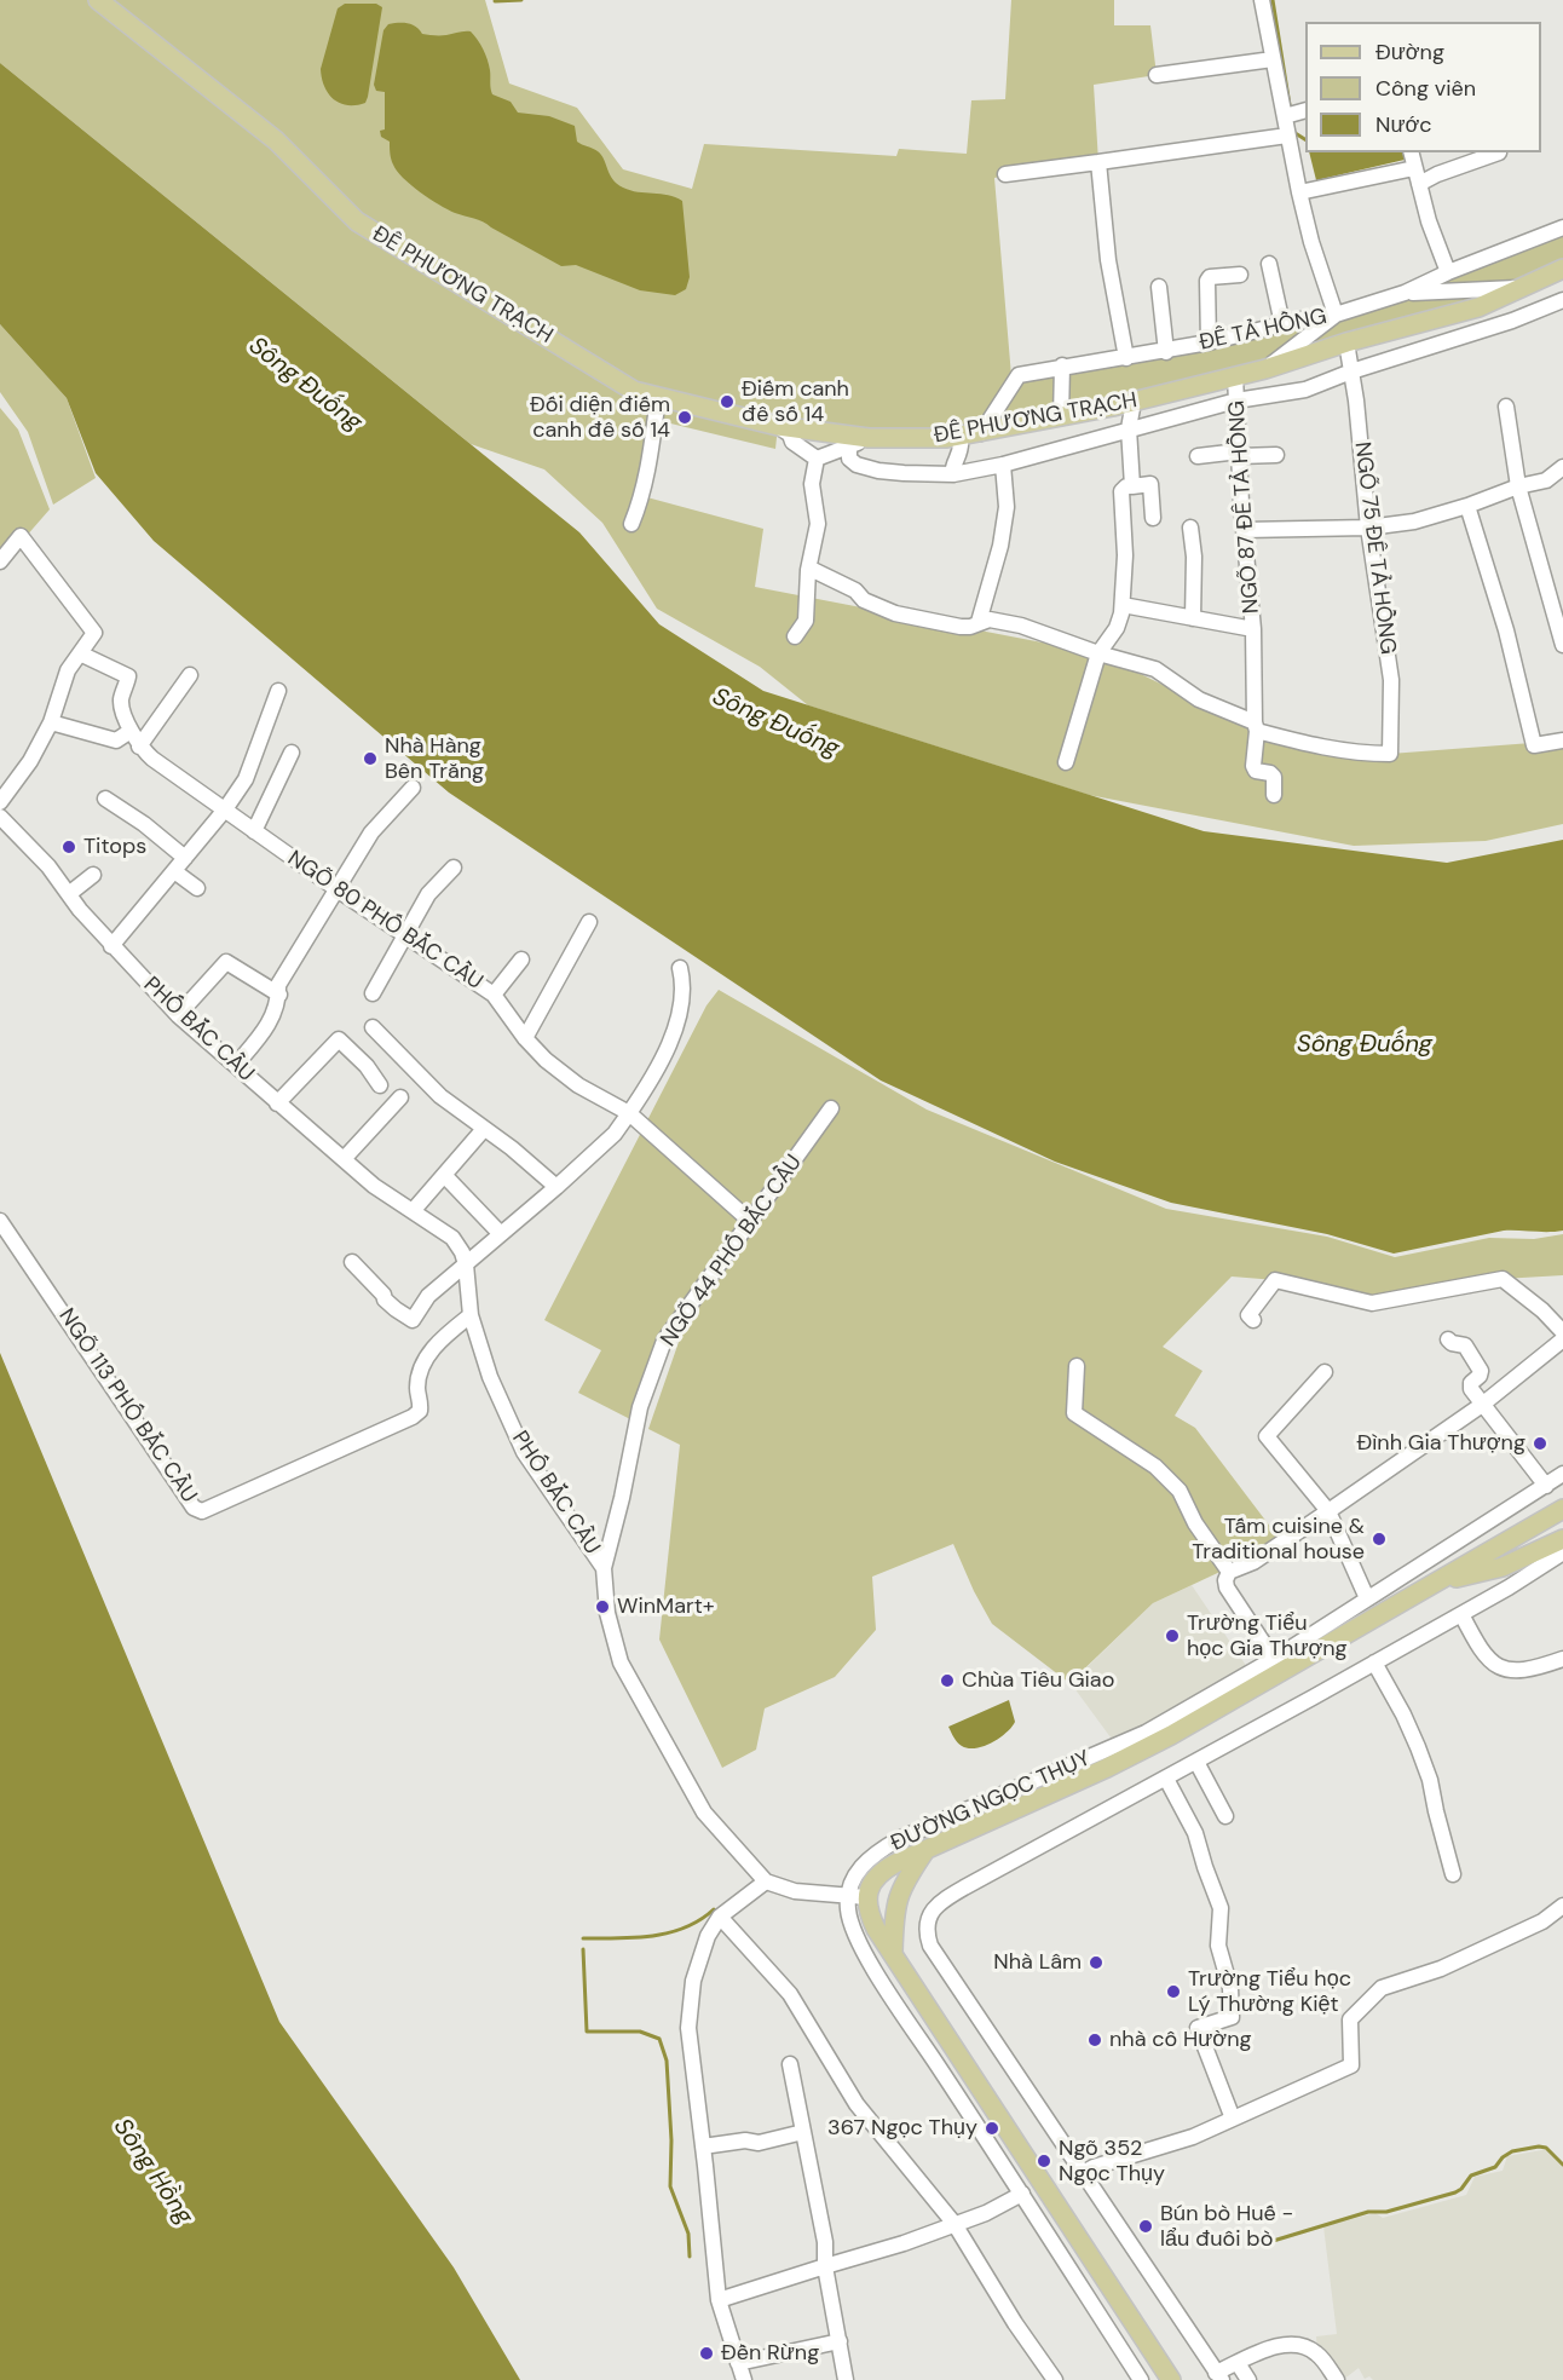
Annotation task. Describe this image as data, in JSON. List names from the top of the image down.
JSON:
{
  "streets": {
    "main road": ["ĐÊ PHƯƠNG TRẠCH", "ĐƯỜNG NGỌC THỤY"],
    "street": [
      "ĐÊ TẢ HỒNG",
      "NGÕ 87 ĐÊ TẢ HỒNG",
      "NGÕ 75 ĐÊ TẢ HỒNG",
      "NGÕ 80 PHỐ BẮC CẦU",
      "PHỐ BẮC CẦU",
      "NGÕ 44 PHỐ BẮC CẦU",
      "NGÕ 113 PHỐ BẮC CẦU"
    ]
  },
  "crossings": [
    ["ĐÊ PHƯƠNG TRẠCH", "ĐÊ TẢ HỒNG"],
    ["ĐÊ PHƯƠNG TRẠCH", "NGÕ 87 ĐÊ TẢ HỒNG"],
    ["ĐÊ PHƯƠNG TRẠCH", "NGÕ 75 ĐÊ TẢ HỒNG"],
    ["NGÕ 87 ĐÊ TẢ HỒNG", "NGÕ 75 ĐÊ TẢ HỒNG"],
    ["NGÕ 80 PHỐ BẮC CẦU", "NGÕ 44 PHỐ BẮC CẦU"],
    ["PHỐ BẮC CẦU", "NGÕ 44 PHỐ BẮC CẦU"],
    ["PHỐ BẮC CẦU", "NGÕ 113 PHỐ BẮC CẦU"]
  ],
  "water": ["Sông Đuống", "Sông Hồng"],
  "places": [
    "Điếm canh đê số 14",
    "Đối diện điếm canh đê số 14",
    "Nhà Hàng Bên Trăng",
    "Titops",
    "Đình Gia Thượng",
    "Tấm cuisine & Traditional house",
    "WinMart+",
    "Trường Tiểu học Gia Thượng",
    "Chùa Tiêu Giao",
    "Nhà Lâm",
    "Trường Tiểu học Lý Thường Kiệt",
    "nhà cô Hường",
    "367 Ngọc Thụy",
    "Ngõ 352 Ngọc Thụy",
    "Bún bò Huế - lẩu đuôi bò",
    "Đền Rừng"
  ],
  "legend": ["Đường", "Công viên", "Nước"]
}
